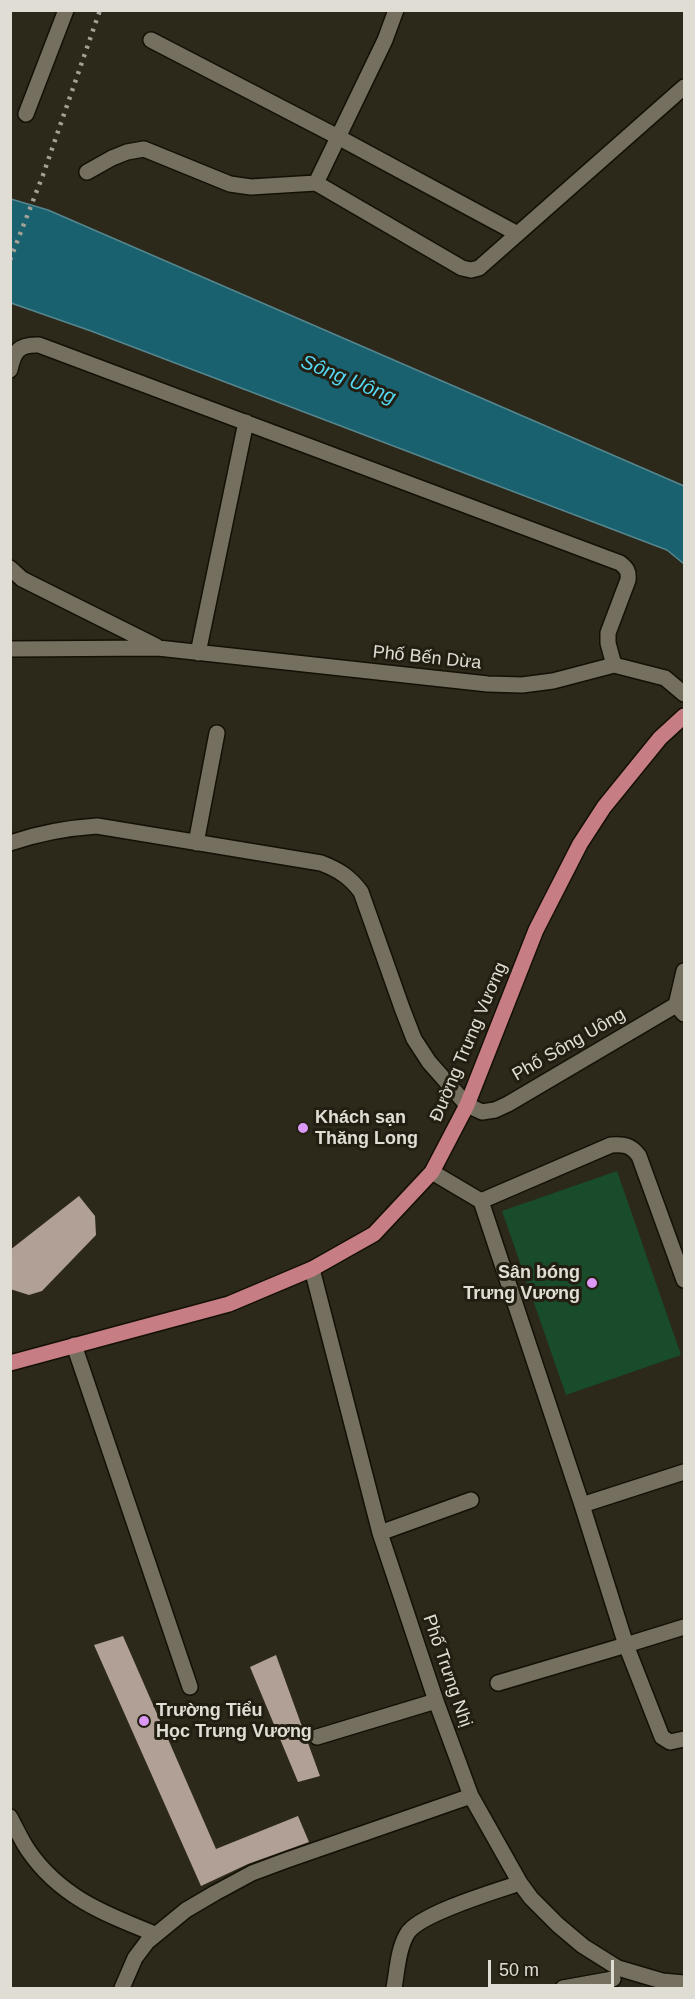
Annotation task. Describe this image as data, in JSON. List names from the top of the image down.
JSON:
{
  "streets": {
    "main road": ["Đường Trưng Vương"],
    "street": ["Phố Bến Dừa", "Phố Sông Uông", "Phố Trưng Nhị"]
  },
  "crossings": [
    ["Đường Trưng Vương", "Phố Sông Uông"],
    ["Đường Trưng Vương", "Phố Trưng Nhị"]
  ],
  "water": ["Sông Uông"],
  "places": ["Khách sạn Thăng Long", "Sân bóng Trưng Vương", "Trường Tiểu Học Trưng Vương"],
  "scale_bar": "50 m"
}
